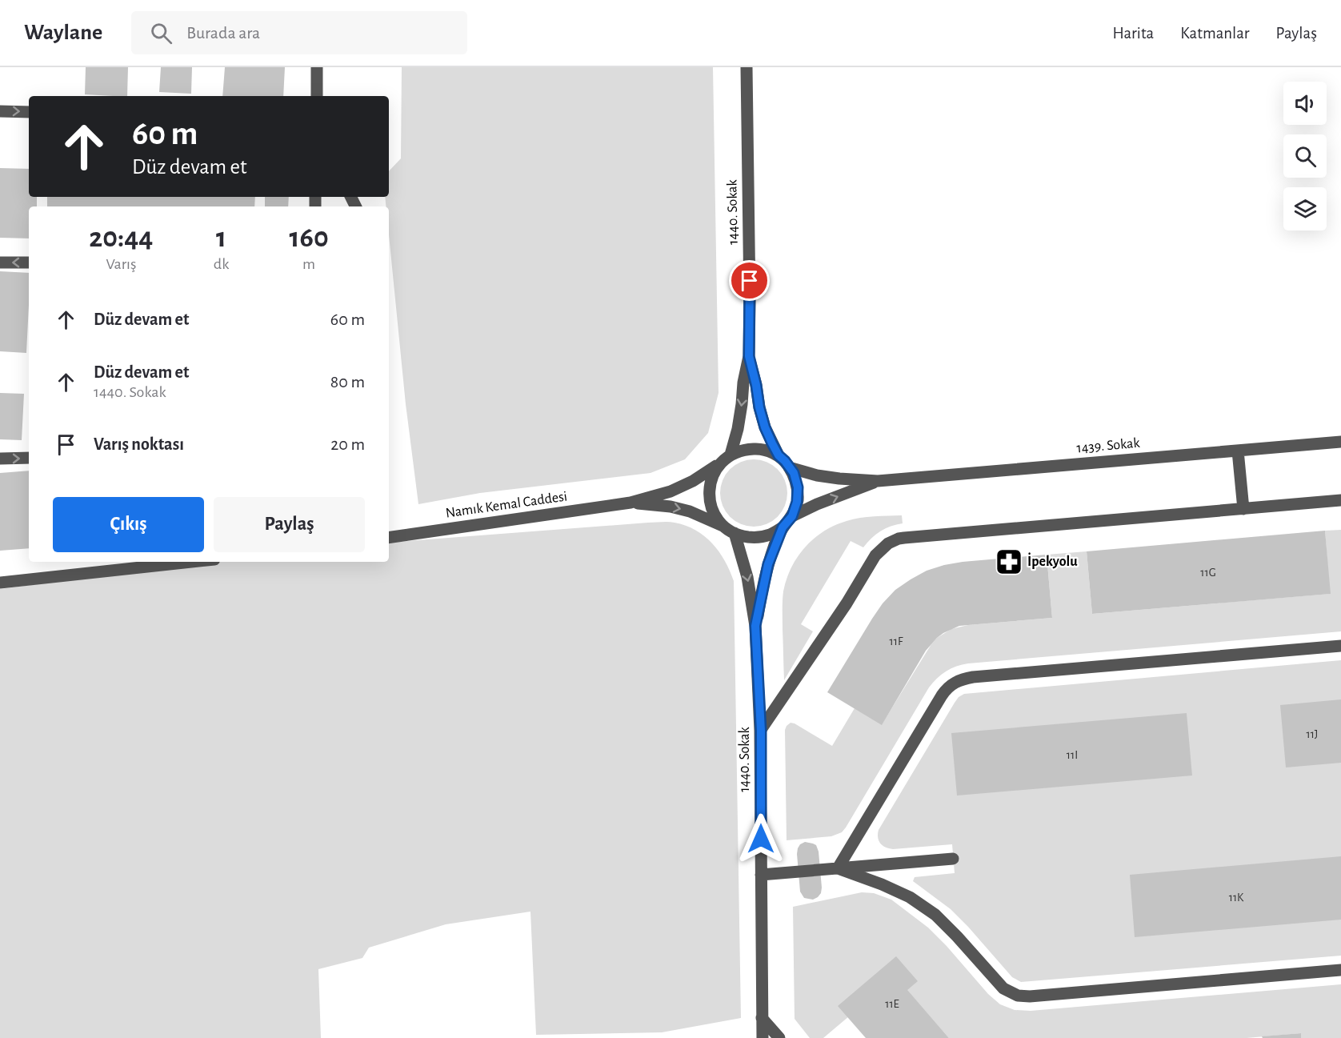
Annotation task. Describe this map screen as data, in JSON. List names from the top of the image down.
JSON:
{
  "streets": {
    "street": ["1440. Sokak", "1439. Sokak", "Namık Kemal Caddesi"]
  },
  "places": {
    "pharmacy": ["İpekyolu"]
  },
  "house_numbers": [
    "11G",
    "11F",
    "11J",
    "11I",
    "11K",
    "11E"
  ],
  "page": {
    "header": "Waylane",
    "search": "Burada ara",
    "nav": ["Harita", "Katmanlar", "Paylaş"],
    "turn": ["60 m", "Düz devam et"],
    "eta": [
      "20:44",
      "Varış",
      "1",
      "dk",
      "160",
      "m"
    ],
    "list": [
      {
        "name": "Düz devam et",
        "value": "60 m"
      },
      {
        "name": "Düz devam et",
        "note": "1440. Sokak",
        "value": "80 m"
      },
      {
        "name": "Varış noktası",
        "value": "20 m"
      }
    ],
    "buttons": ["Çıkış", "Paylaş"]
  }
}
